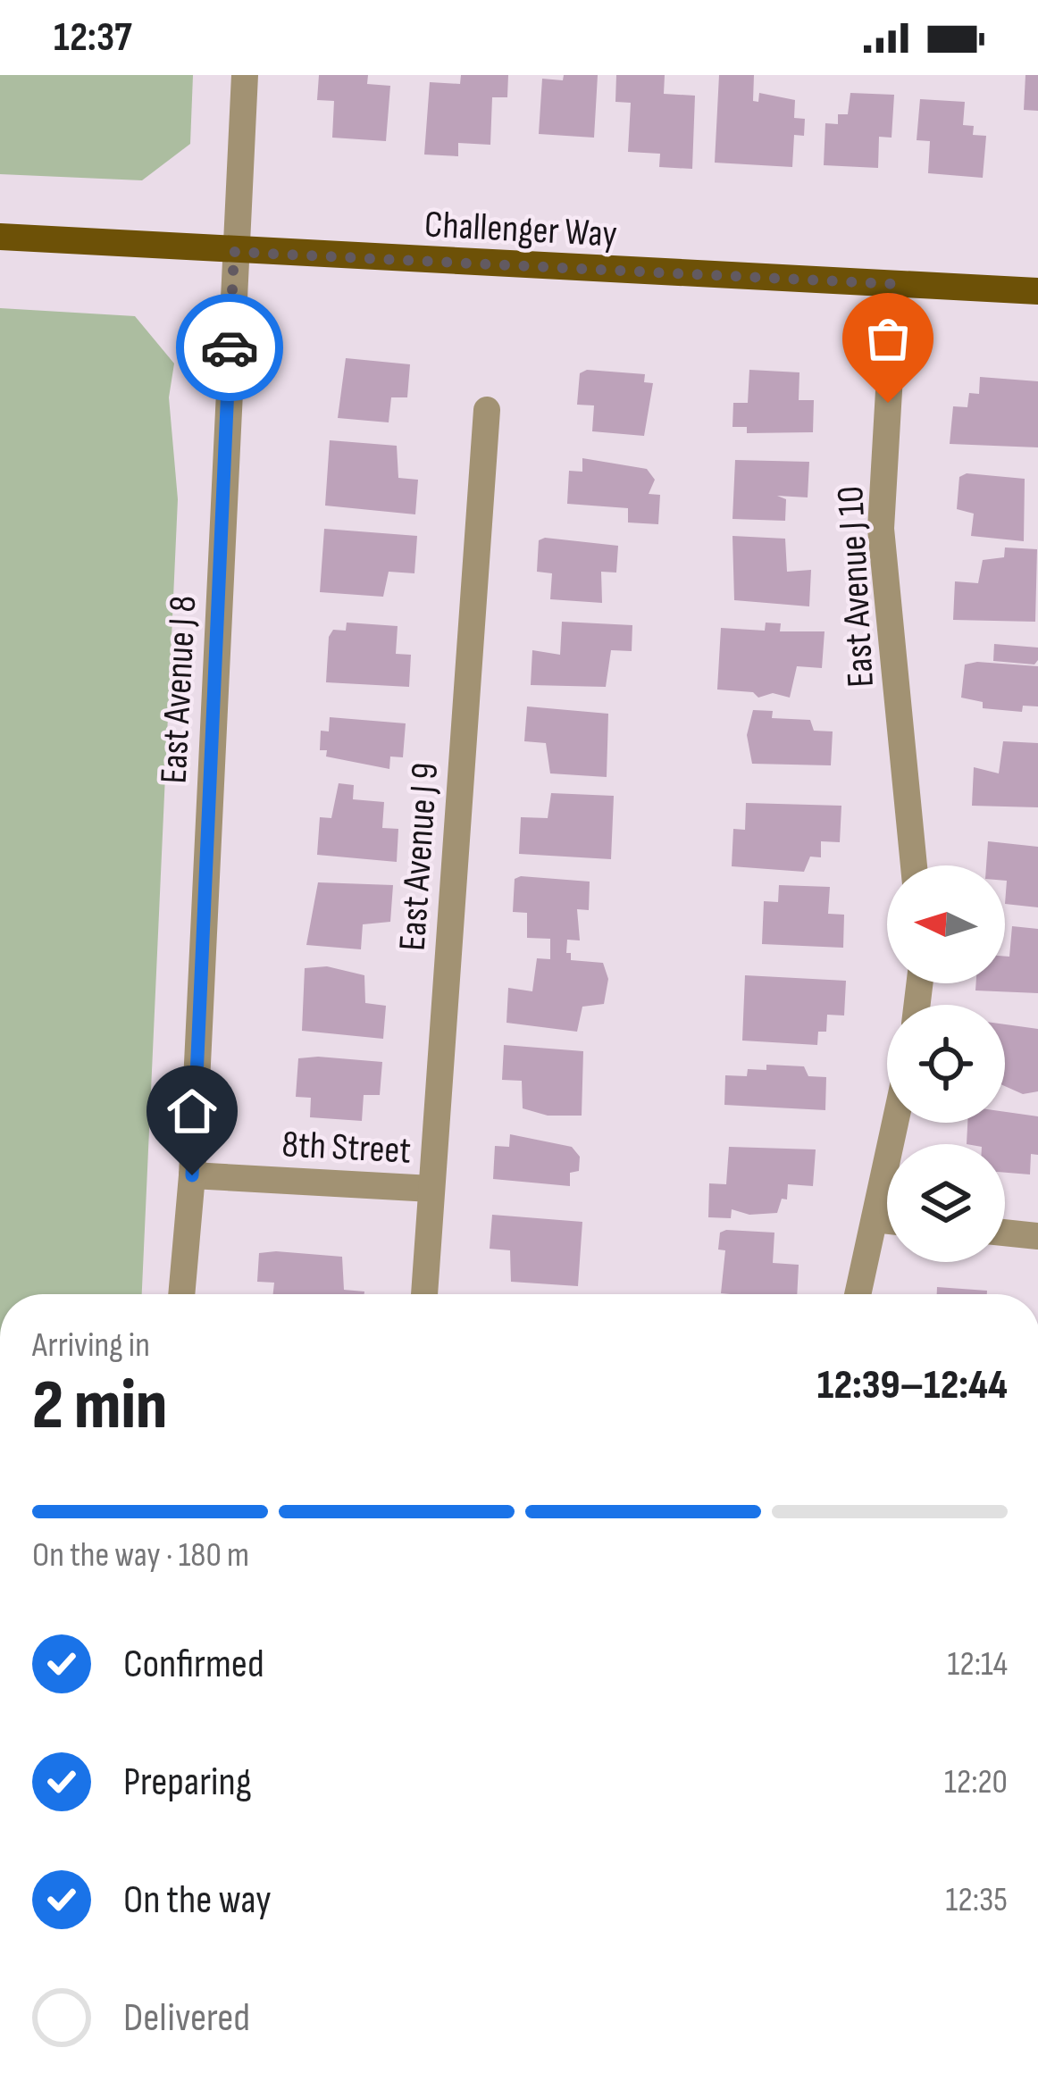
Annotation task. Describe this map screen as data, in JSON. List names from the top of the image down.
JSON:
{
  "streets": {
    "main road": ["Challenger Way"],
    "street": [
      "East Avenue J 10",
      "East Avenue J 8",
      "East Avenue J 9",
      "8th Street"
    ]
  },
  "crossings": [
    ["Challenger Way", "East Avenue J 10"],
    ["Challenger Way", "East Avenue J 8"],
    ["East Avenue J 8", "8th Street"],
    ["East Avenue J 9", "8th Street"]
  ],
  "north": "left",
  "page": {
    "status": "12:37",
    "heading": ["2 min", "Arriving in", "12:39–12:44"],
    "bar": "On the way · 180 m",
    "list": [
      ["Confirmed", "12:14"],
      ["Preparing", "12:20"],
      ["On the way", "12:35"],
      "Delivered"
    ]
  }
}
